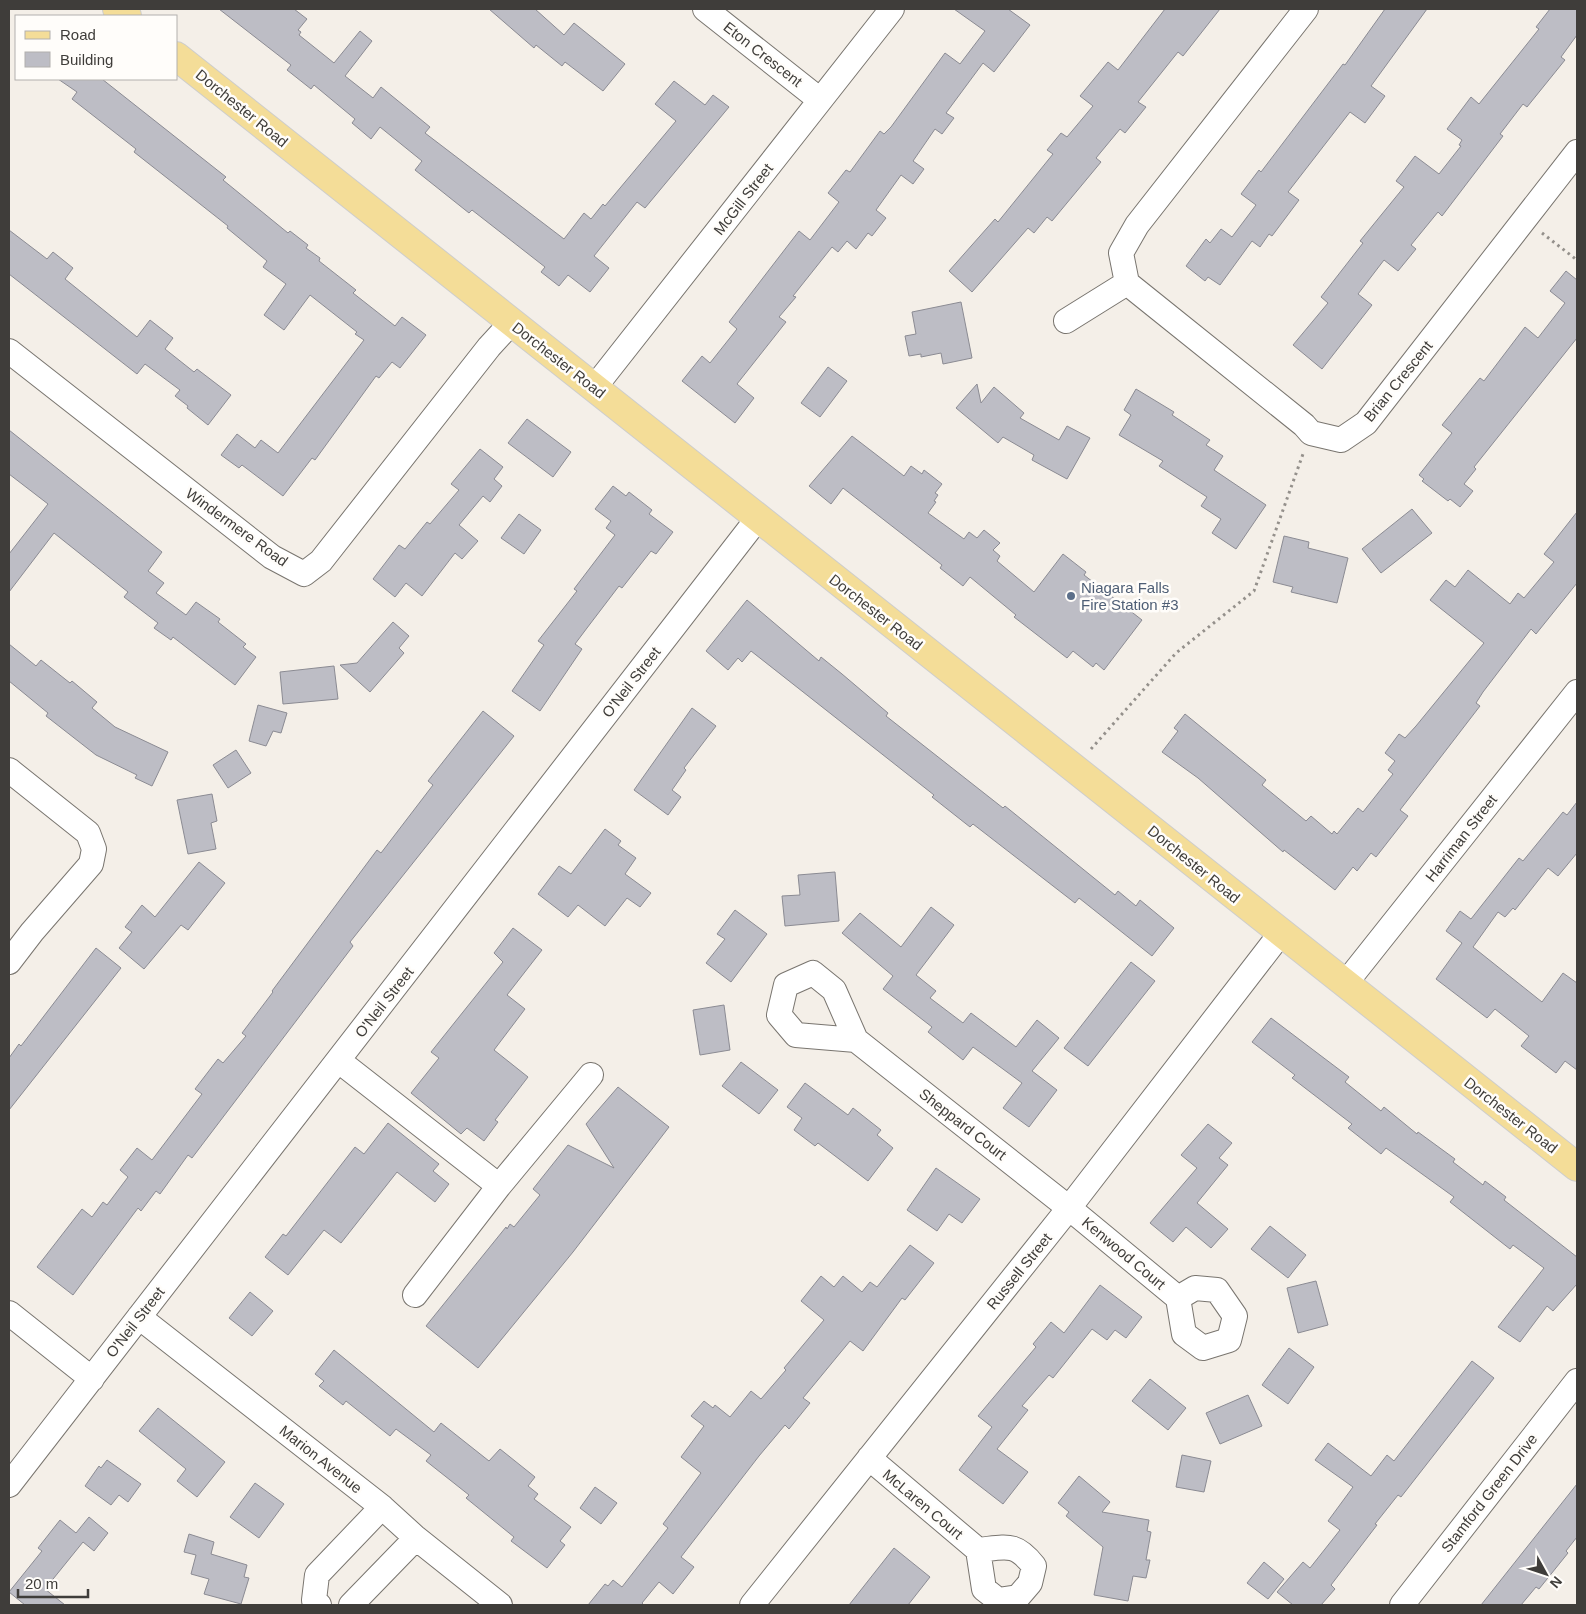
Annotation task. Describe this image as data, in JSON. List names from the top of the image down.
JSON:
{
  "streets": {
    "main road": ["Dorchester Road"],
    "street": [
      "Eton Crescent",
      "McGill Street",
      "Brian Crescent",
      "Windermere Road",
      "O'Neil Street",
      "Harriman Street",
      "Sheppard Court",
      "Kenwood Court",
      "Russell Street",
      "Marion Avenue",
      "Stamford Green Drive",
      "McLaren Court"
    ]
  },
  "crossings": [
    ["Eton Crescent", "McGill Street"],
    ["Dorchester Road", "McGill Street"],
    ["Dorchester Road", "Windermere Road"],
    ["Dorchester Road", "O'Neil Street"],
    ["Dorchester Road", "Harriman Street"],
    ["Dorchester Road", "Russell Street"],
    ["O'Neil Street", "Marion Avenue"],
    ["Sheppard Court", "Kenwood Court"],
    ["Sheppard Court", "Russell Street"],
    ["Kenwood Court", "Russell Street"],
    ["Russell Street", "McLaren Court"]
  ],
  "places": ["Niagara Falls Fire Station #3"],
  "legend": ["Road", "Building"],
  "scale_bar": "20 m",
  "north": "bottom right"
}
